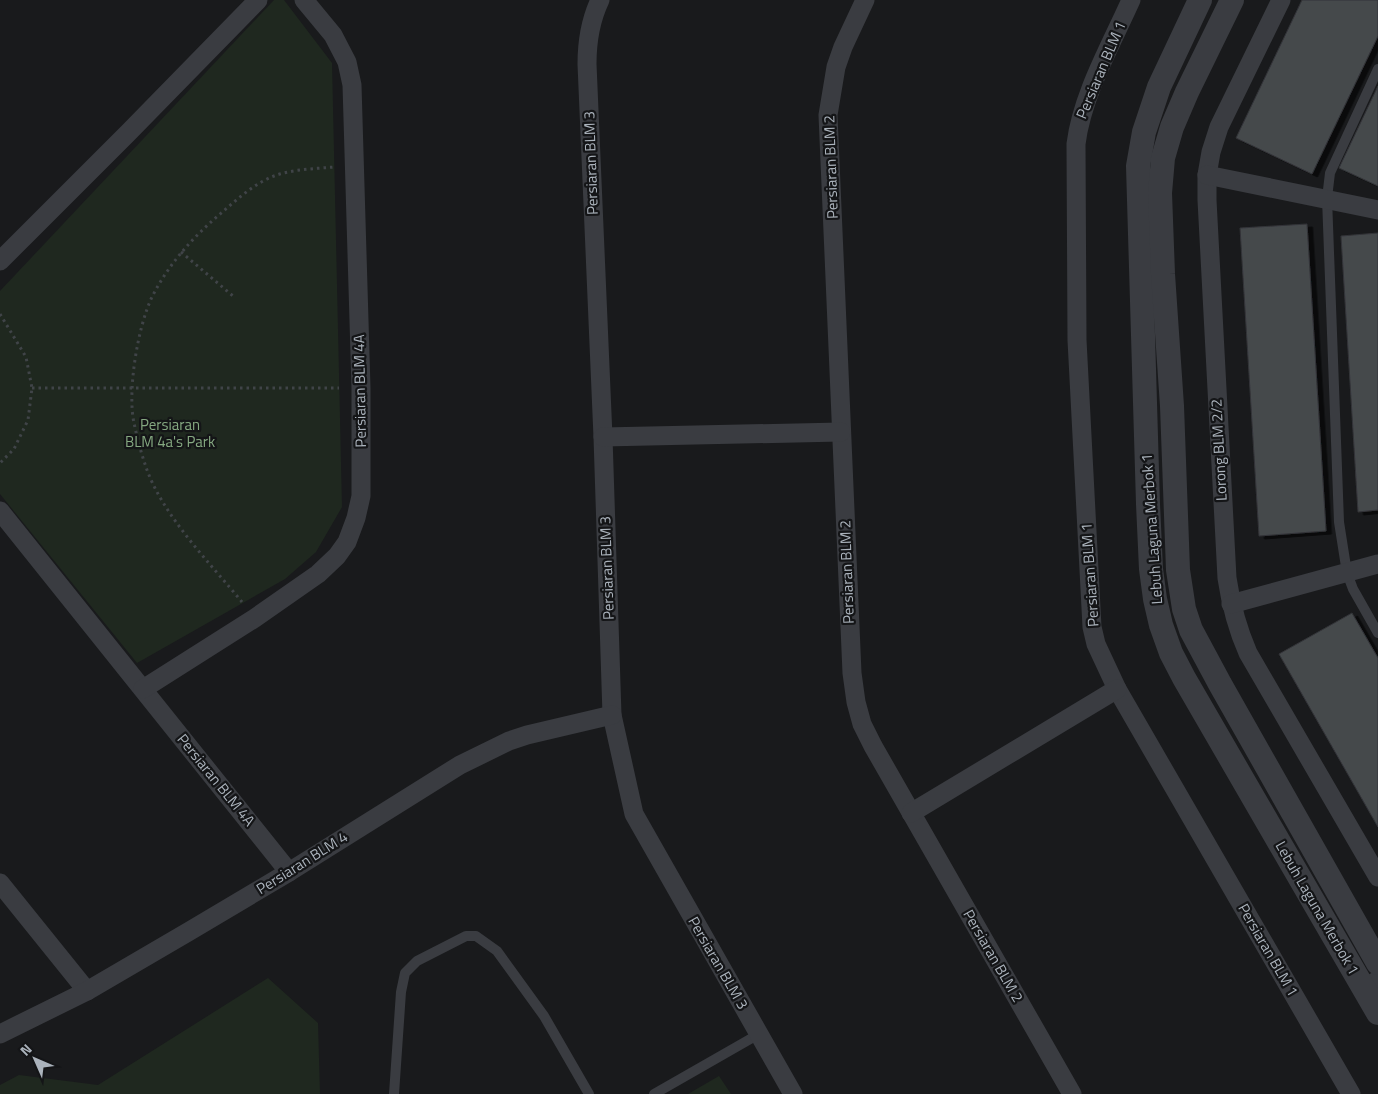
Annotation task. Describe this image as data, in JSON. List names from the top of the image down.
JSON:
{
  "streets": {
    "street": [
      "Persiaran BLM 1",
      "Persiaran BLM 3",
      "Persiaran BLM 2",
      "Persiaran BLM 4A",
      "Lorong BLM 2/2",
      "Lebuh Laguna Merbok 1",
      "Persiaran BLM 4"
    ]
  },
  "crossings": [
    ["Persiaran BLM 3", "Persiaran BLM 4"],
    ["Persiaran BLM 4A", "Persiaran BLM 4"]
  ],
  "parks": ["Persiaran BLM 4a's Park"],
  "north": "top left"
}
